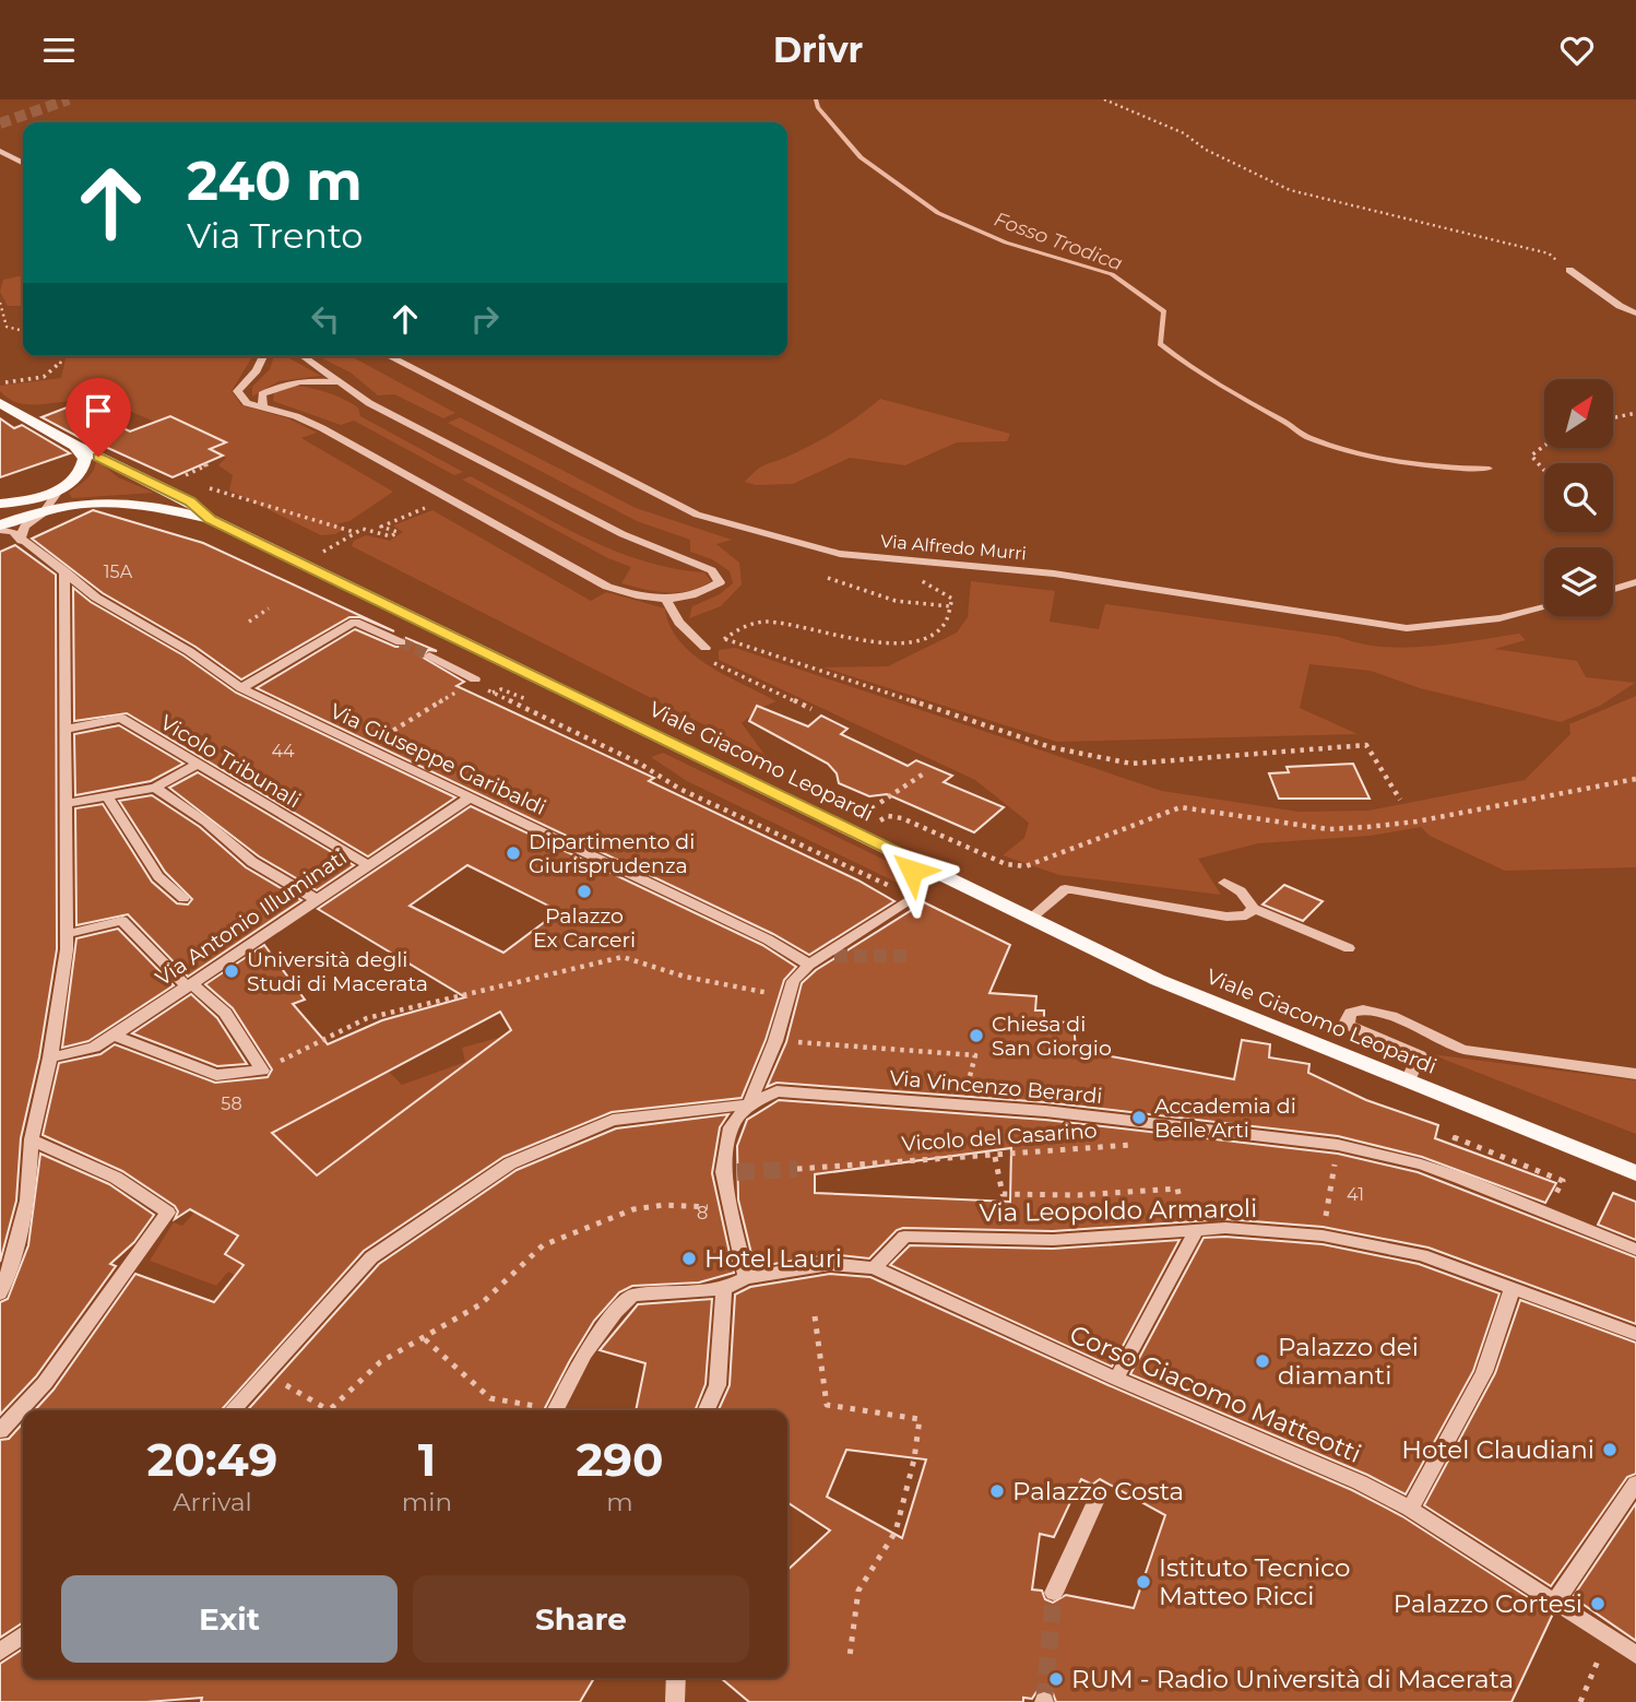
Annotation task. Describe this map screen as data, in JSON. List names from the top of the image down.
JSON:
{
  "streets": {
    "main road": ["Viale Giacomo Leopardi"],
    "street": [
      "Via Alfredo Murri",
      "Via Giuseppe Garibaldi",
      "Vicolo Tribunali",
      "Via Antonio Illuminati",
      "Via Vincenzo Berardi",
      "Via Leopoldo Armaroli",
      "Corso Giacomo Matteotti"
    ],
    "path": ["Vicolo del Casarino"]
  },
  "crossings": [
    ["Via Giuseppe Garibaldi", "Via Antonio Illuminati"],
    ["Vicolo Tribunali", "Via Antonio Illuminati"],
    ["Via Leopoldo Armaroli", "Corso Giacomo Matteotti"]
  ],
  "water": ["Fosso Trodica"],
  "places": [
    "Dipartimento di Giurisprudenza",
    "Palazzo Ex Carceri",
    "Università degli Studi di Macerata",
    "Chiesa di San Giorgio",
    "Accademia di Belle Arti",
    "Hotel Lauri",
    "Palazzo dei diamanti",
    "Hotel Claudiani",
    "Palazzo Costa",
    "Istituto Tecnico Matteo Ricci",
    "Palazzo Cortesi",
    "RUM - Radio Università di Macerata"
  ],
  "house_numbers": [
    "15A",
    "44",
    "58",
    "41",
    "8"
  ],
  "north": "top right",
  "page": {
    "header": "Drivr",
    "turn": ["240 m", "Via Trento"],
    "eta": [
      "20:49",
      "Arrival",
      "1",
      "min",
      "290",
      "m"
    ],
    "buttons": ["Exit", "Share"]
  }
}
